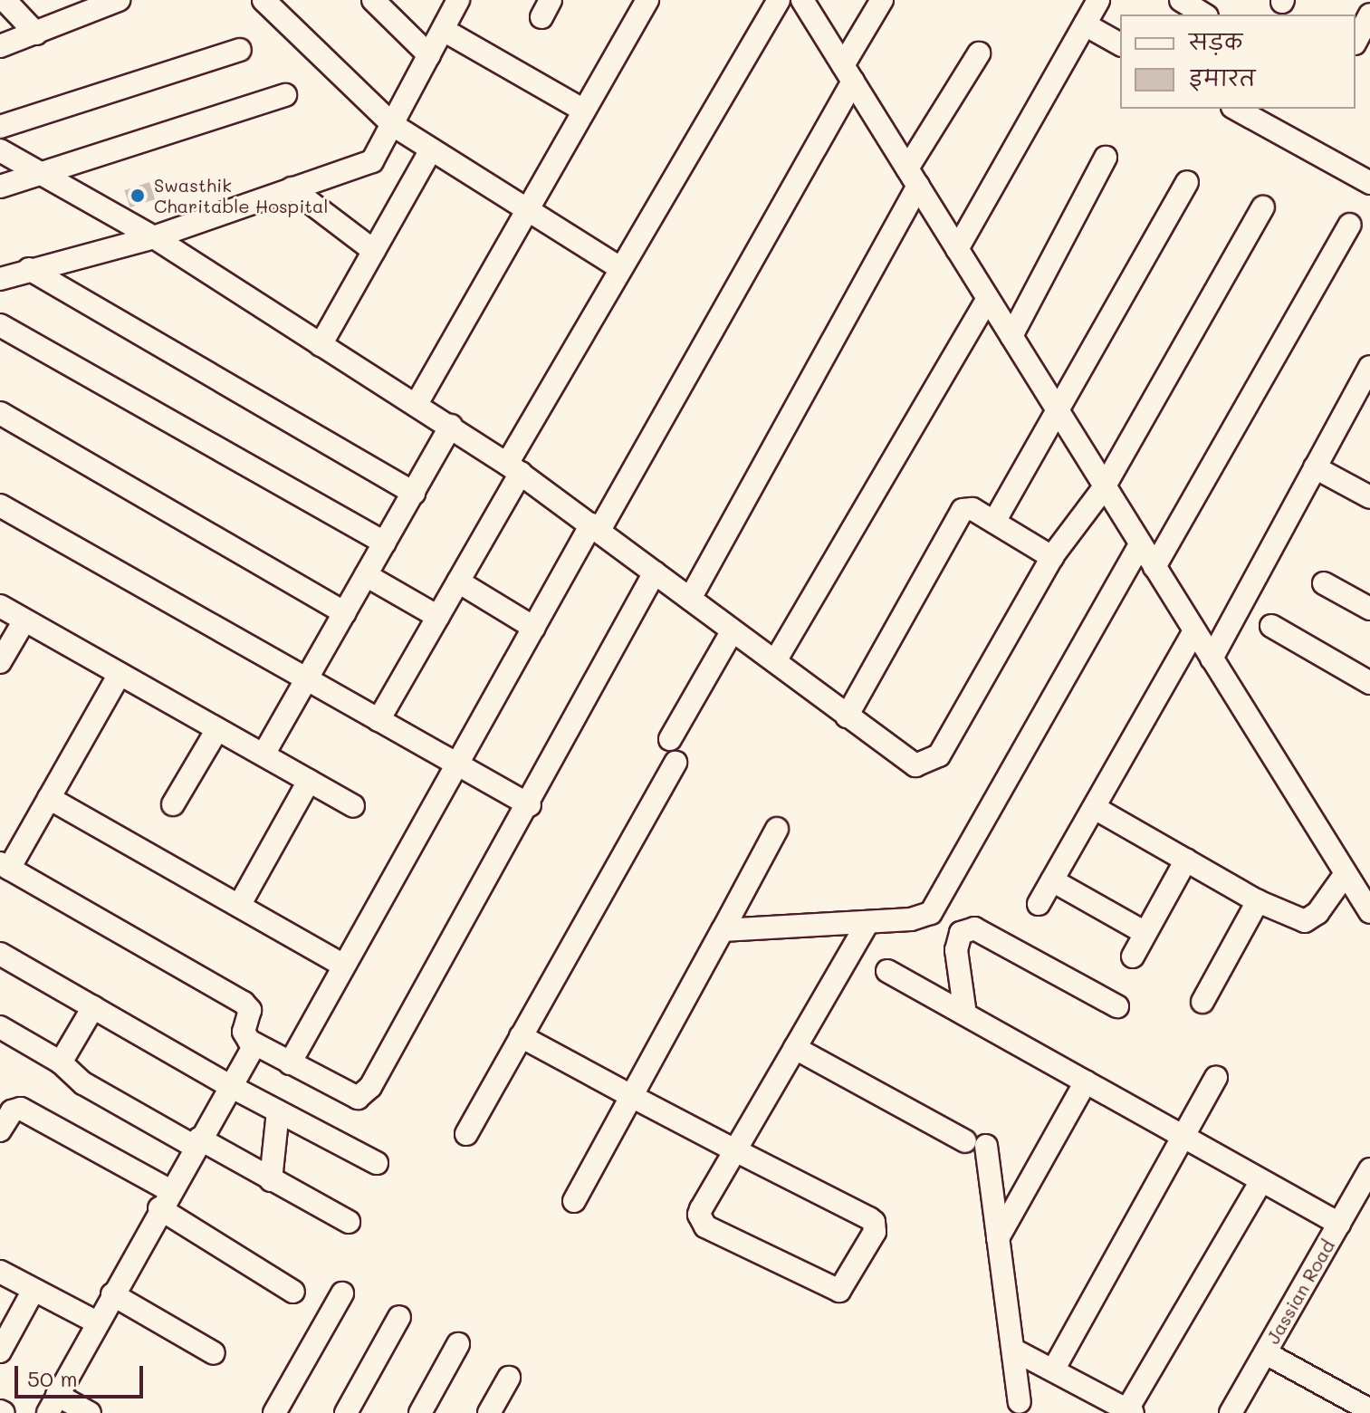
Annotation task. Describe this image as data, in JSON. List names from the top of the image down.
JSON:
{
  "streets": {
    "street": ["Jassian Road"]
  },
  "places": ["Swasthik Charitable Hospital"],
  "legend": ["सड़क", "इमारत"],
  "scale_bar": "50 m"
}
